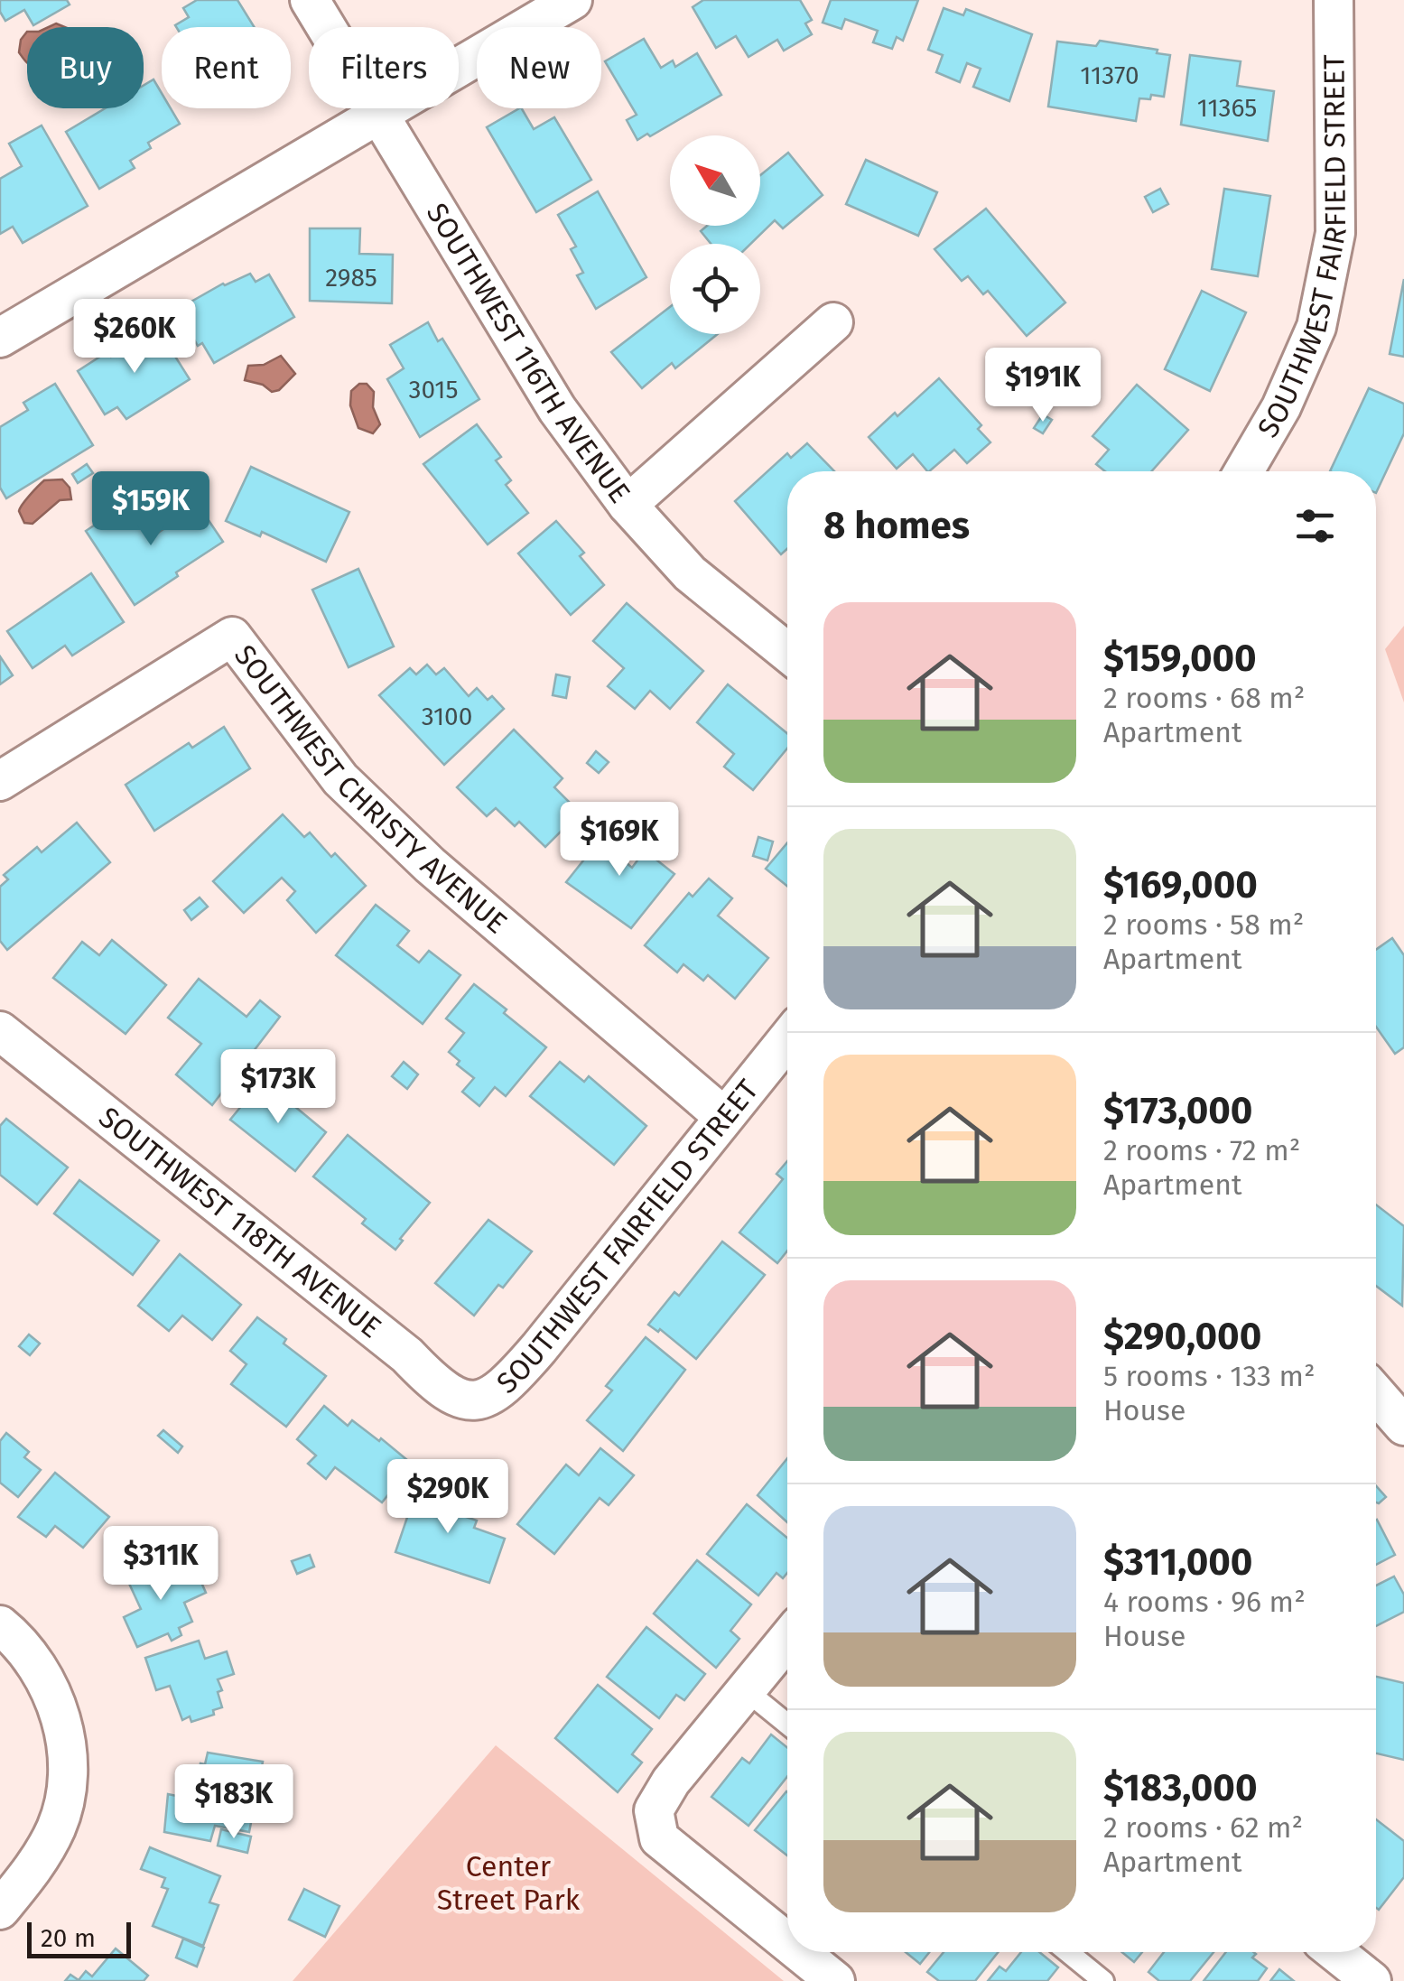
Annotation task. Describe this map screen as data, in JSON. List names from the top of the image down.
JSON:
{
  "streets": {
    "street": [
      "SOUTHWEST FAIRFIELD STREET",
      "SOUTHWEST 116TH AVENUE",
      "SOUTHWEST CHRISTY AVENUE",
      "SOUTHWEST 118TH AVENUE"
    ]
  },
  "crossings": [
    ["SOUTHWEST FAIRFIELD STREET", "SOUTHWEST CHRISTY AVENUE"],
    ["SOUTHWEST FAIRFIELD STREET", "SOUTHWEST 118TH AVENUE"]
  ],
  "parks": ["Center Street Park"],
  "house_numbers": [
    "11370",
    "11365",
    "2985",
    "3015",
    "3100"
  ],
  "scale_bar": "20 m",
  "north": "top left",
  "page": {
    "chip": [
      "Buy",
      "Rent",
      "Filters",
      "New"
    ],
    "price": [
      "$260K",
      "$191K",
      "$159K",
      "$169K",
      "$173K",
      "$290K",
      "$311K",
      "$183K"
    ],
    "heading": "8 homes",
    "list": [
      {
        "name": "$159,000",
        "note": "2 rooms · 68 m² · Apartment"
      },
      {
        "name": "$169,000",
        "note": "2 rooms · 58 m² · Apartment"
      },
      {
        "name": "$173,000",
        "note": "2 rooms · 72 m² · Apartment"
      },
      {
        "name": "$290,000",
        "note": "5 rooms · 133 m² · House"
      },
      {
        "name": "$311,000",
        "note": "4 rooms · 96 m² · House"
      },
      {
        "name": "$183,000",
        "note": "2 rooms · 62 m² · Apartment"
      }
    ],
    "scale": "20 m"
  }
}
